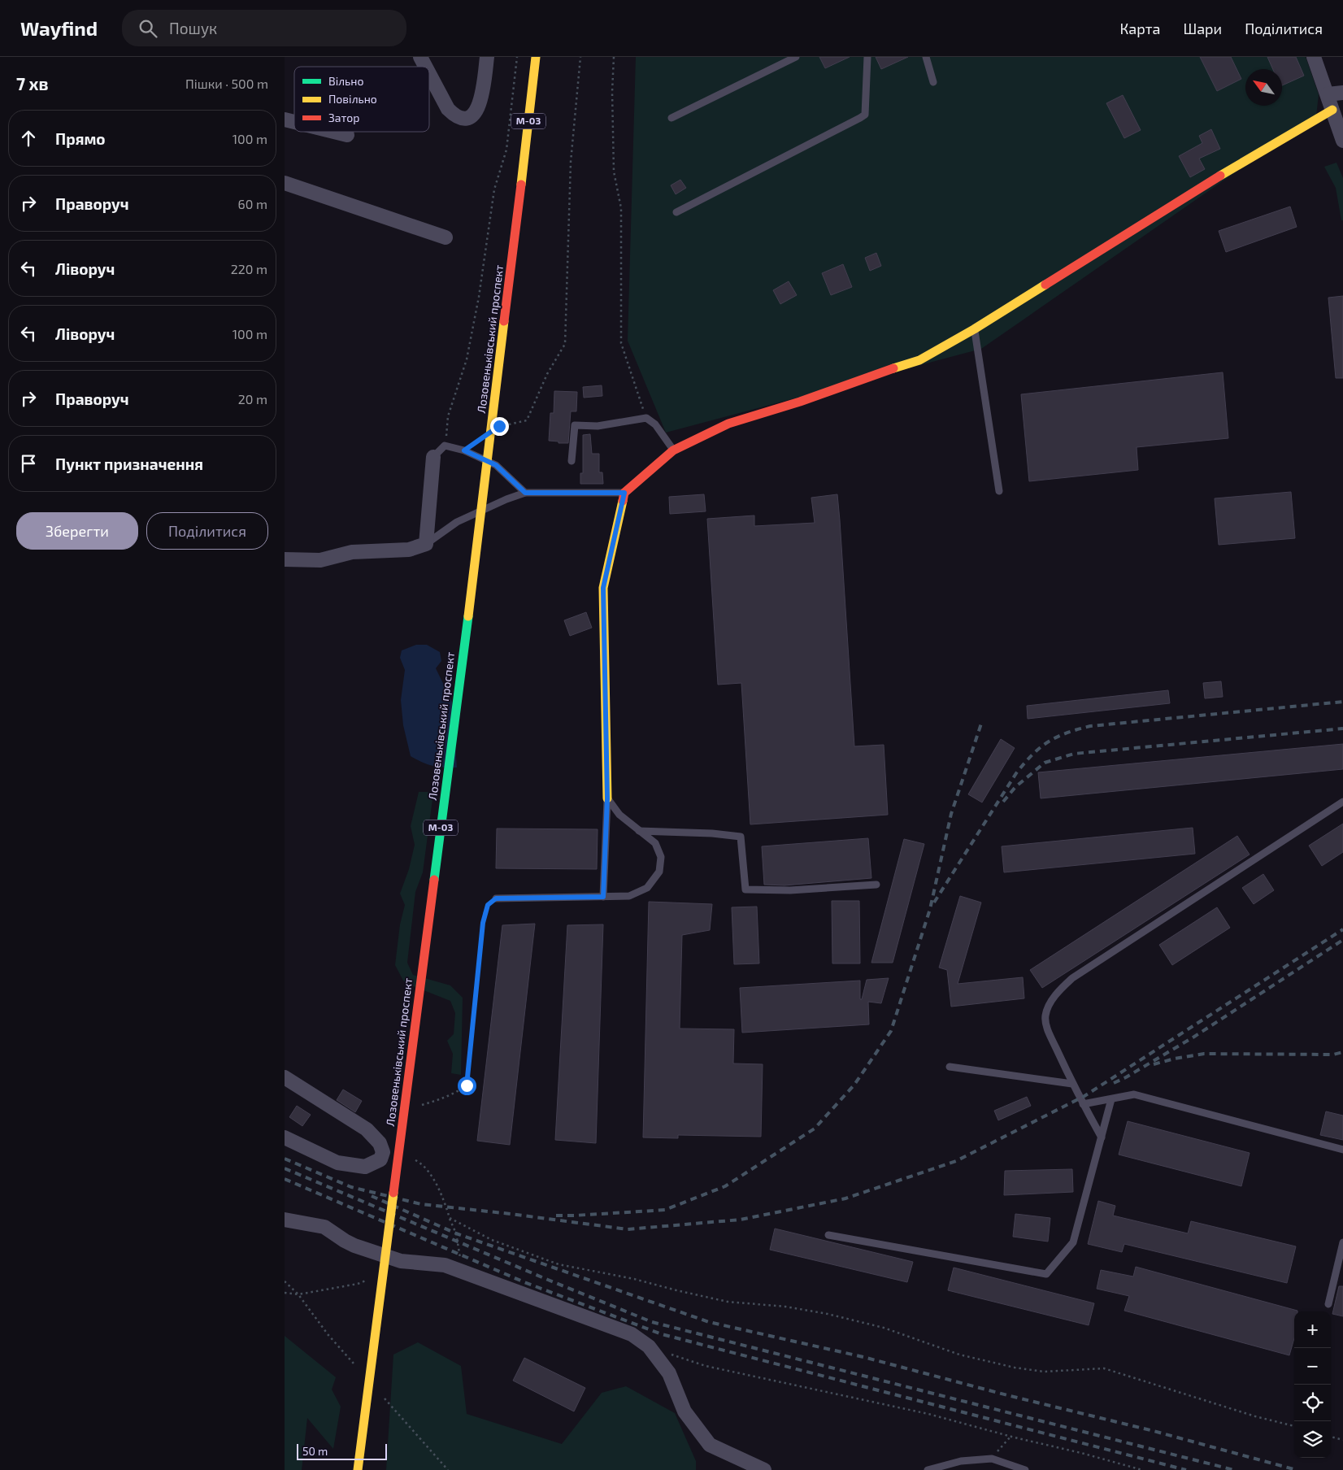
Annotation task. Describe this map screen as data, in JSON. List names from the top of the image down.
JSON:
{
  "streets": {
    "main road": ["М-03", "Лозовеньківський проспект"]
  },
  "legend": ["Вільно", "Повільно", "Затор"],
  "scale_bar": "50 m",
  "north": "top left",
  "page": {
    "header": "Wayfind",
    "search": "Пошук",
    "nav": ["Карта", "Шари", "Поділитися"],
    "heading": ["7 хв", "Пішки · 500 m"],
    "list": [
      ["Прямо", "100 m"],
      ["Праворуч", "60 m"],
      ["Ліворуч", "220 m"],
      ["Ліворуч", "100 m"],
      ["Праворуч", "20 m"],
      "Пункт призначення"
    ],
    "buttons": ["Зберегти", "Поділитися"],
    "map_buttons": ["+", "−"],
    "scale": "50 m"
  }
}
